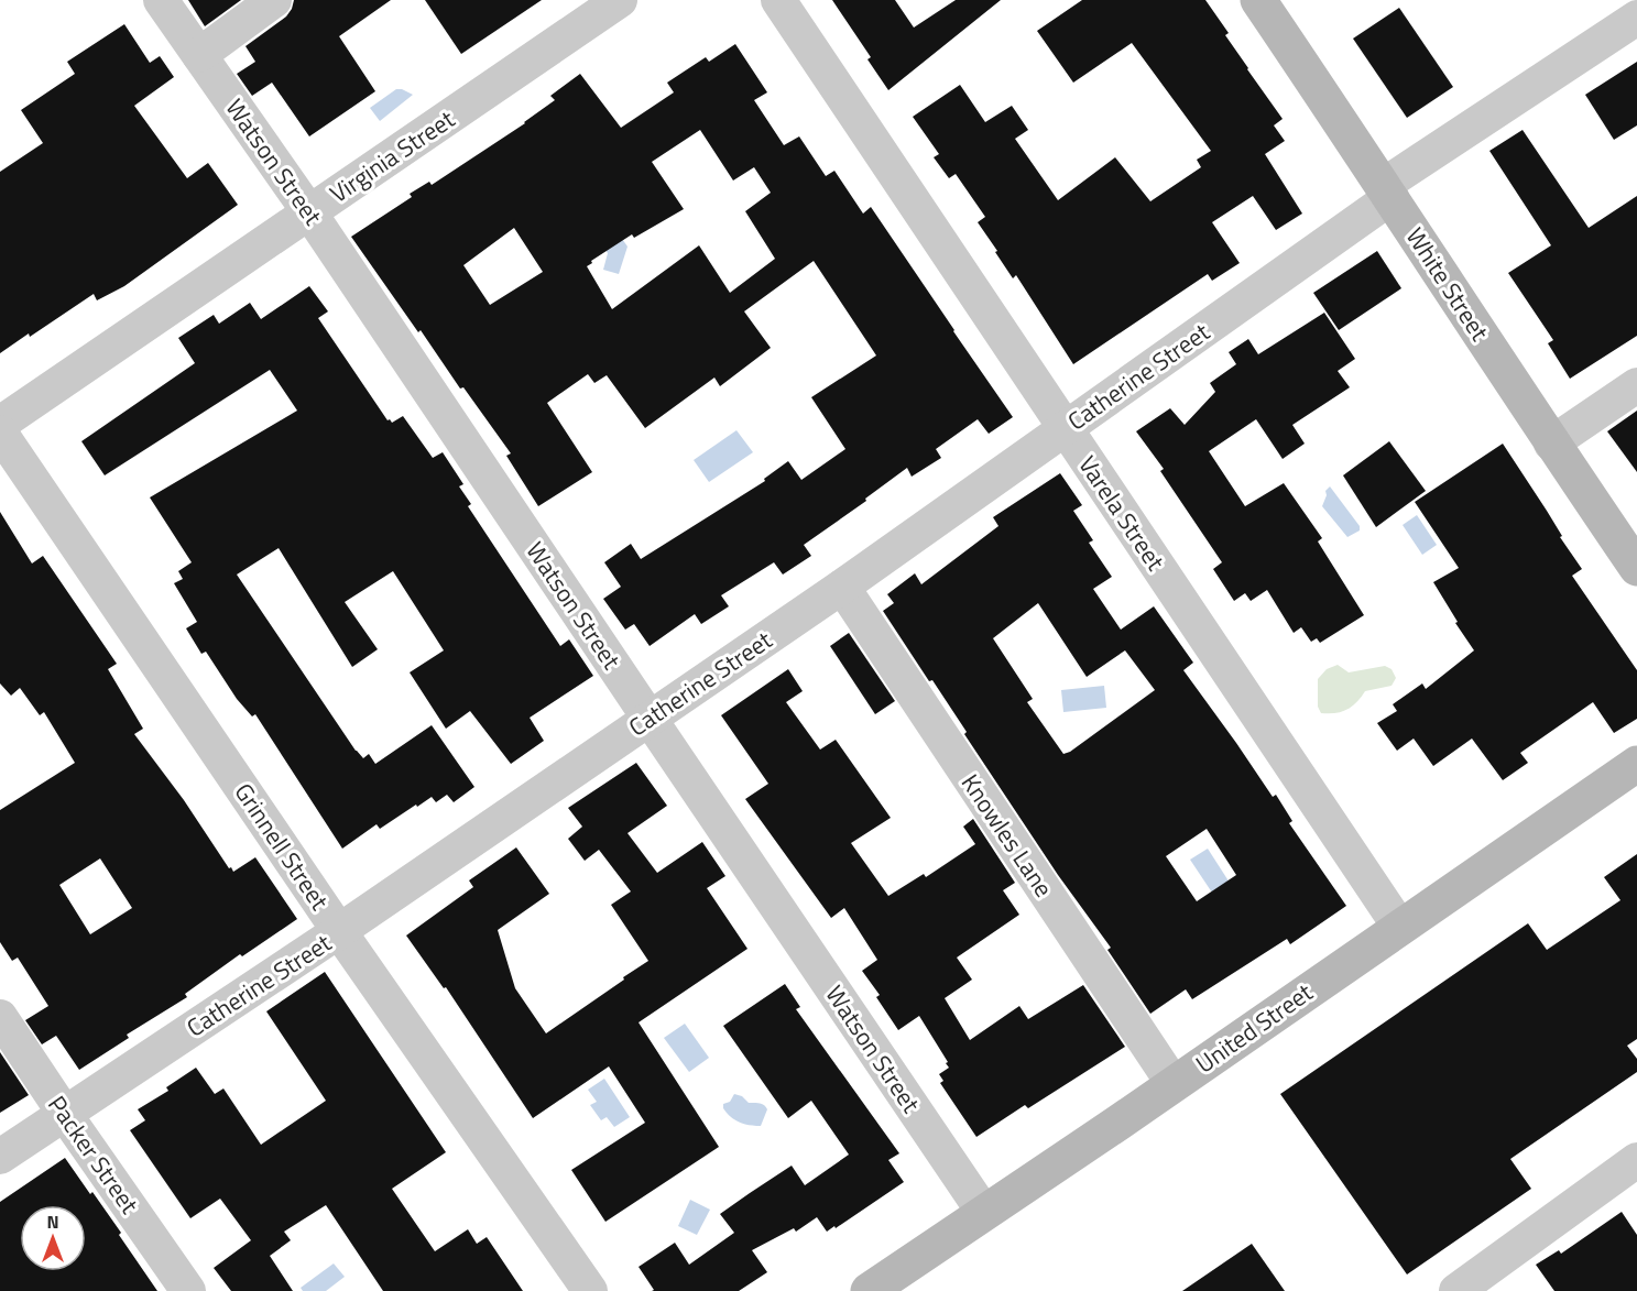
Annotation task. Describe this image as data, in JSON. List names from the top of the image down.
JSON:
{
  "streets": {
    "street": [
      "Virginia Street",
      "Watson Street",
      "White Street",
      "Catherine Street",
      "Varela Street",
      "Knowles Lane",
      "Grinnell Street",
      "United Street",
      "Packer Street"
    ]
  },
  "crossings": [
    ["Virginia Street", "Watson Street"],
    ["Watson Street", "Catherine Street"],
    ["Watson Street", "United Street"],
    ["White Street", "Catherine Street"],
    ["Catherine Street", "Varela Street"],
    ["Catherine Street", "Knowles Lane"],
    ["Catherine Street", "Grinnell Street"],
    ["Catherine Street", "Packer Street"],
    ["Varela Street", "United Street"],
    ["Knowles Lane", "United Street"]
  ],
  "north": "top"
}
